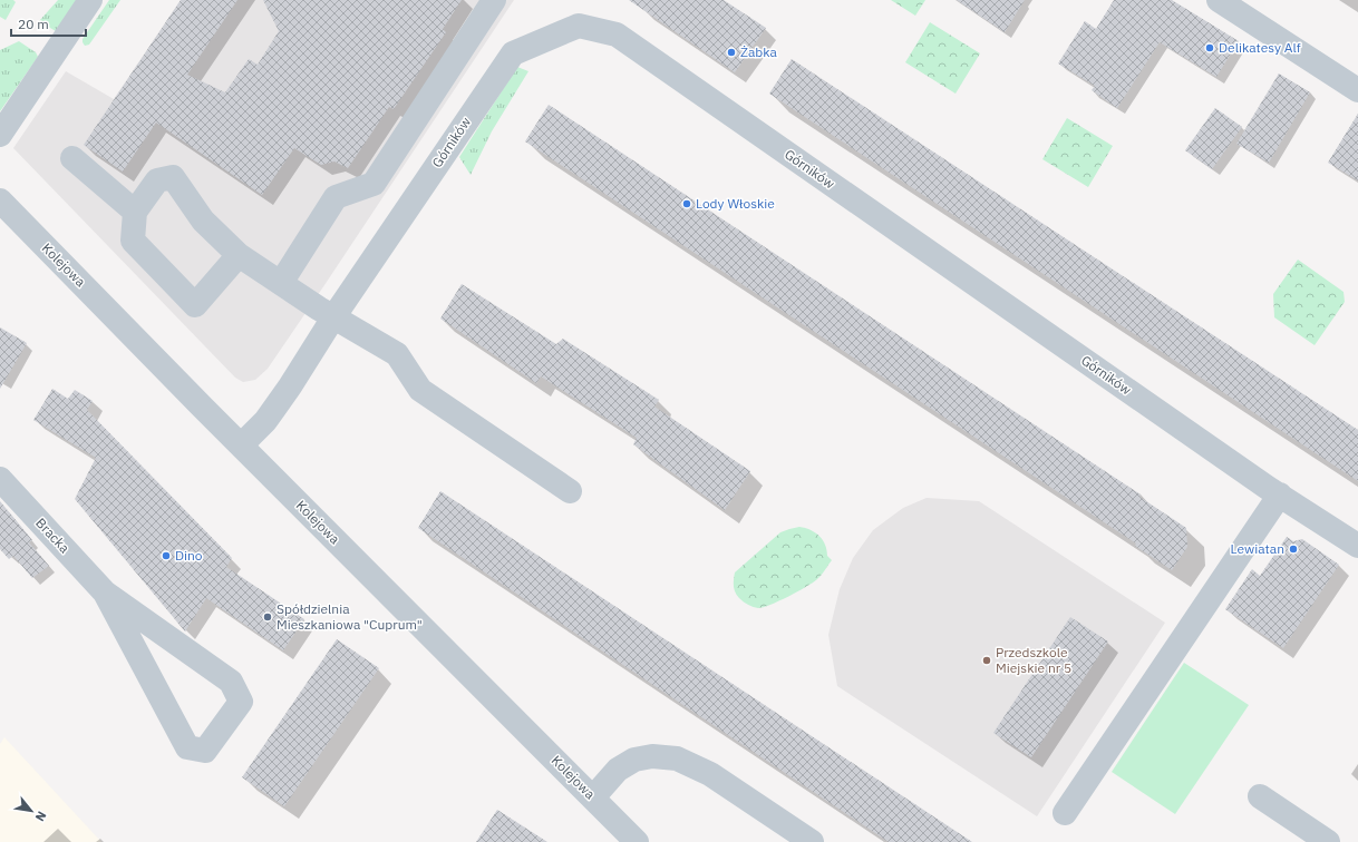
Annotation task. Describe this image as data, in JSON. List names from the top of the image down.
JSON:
{
  "streets": {
    "street": ["Górników", "Kolejowa", "Bracka"]
  },
  "crossings": [
    ["Górników", "Kolejowa"]
  ],
  "places": [
    "Delikatesy Alf",
    "Żabka",
    "Lody Włoskie",
    "Lewiatan",
    "Dino",
    "Spółdzielnia Mieszkaniowa \"Cuprum\"",
    "Przedszkole Miejskie nr 5"
  ],
  "scale_bar": "20 m",
  "north": "bottom right"
}
